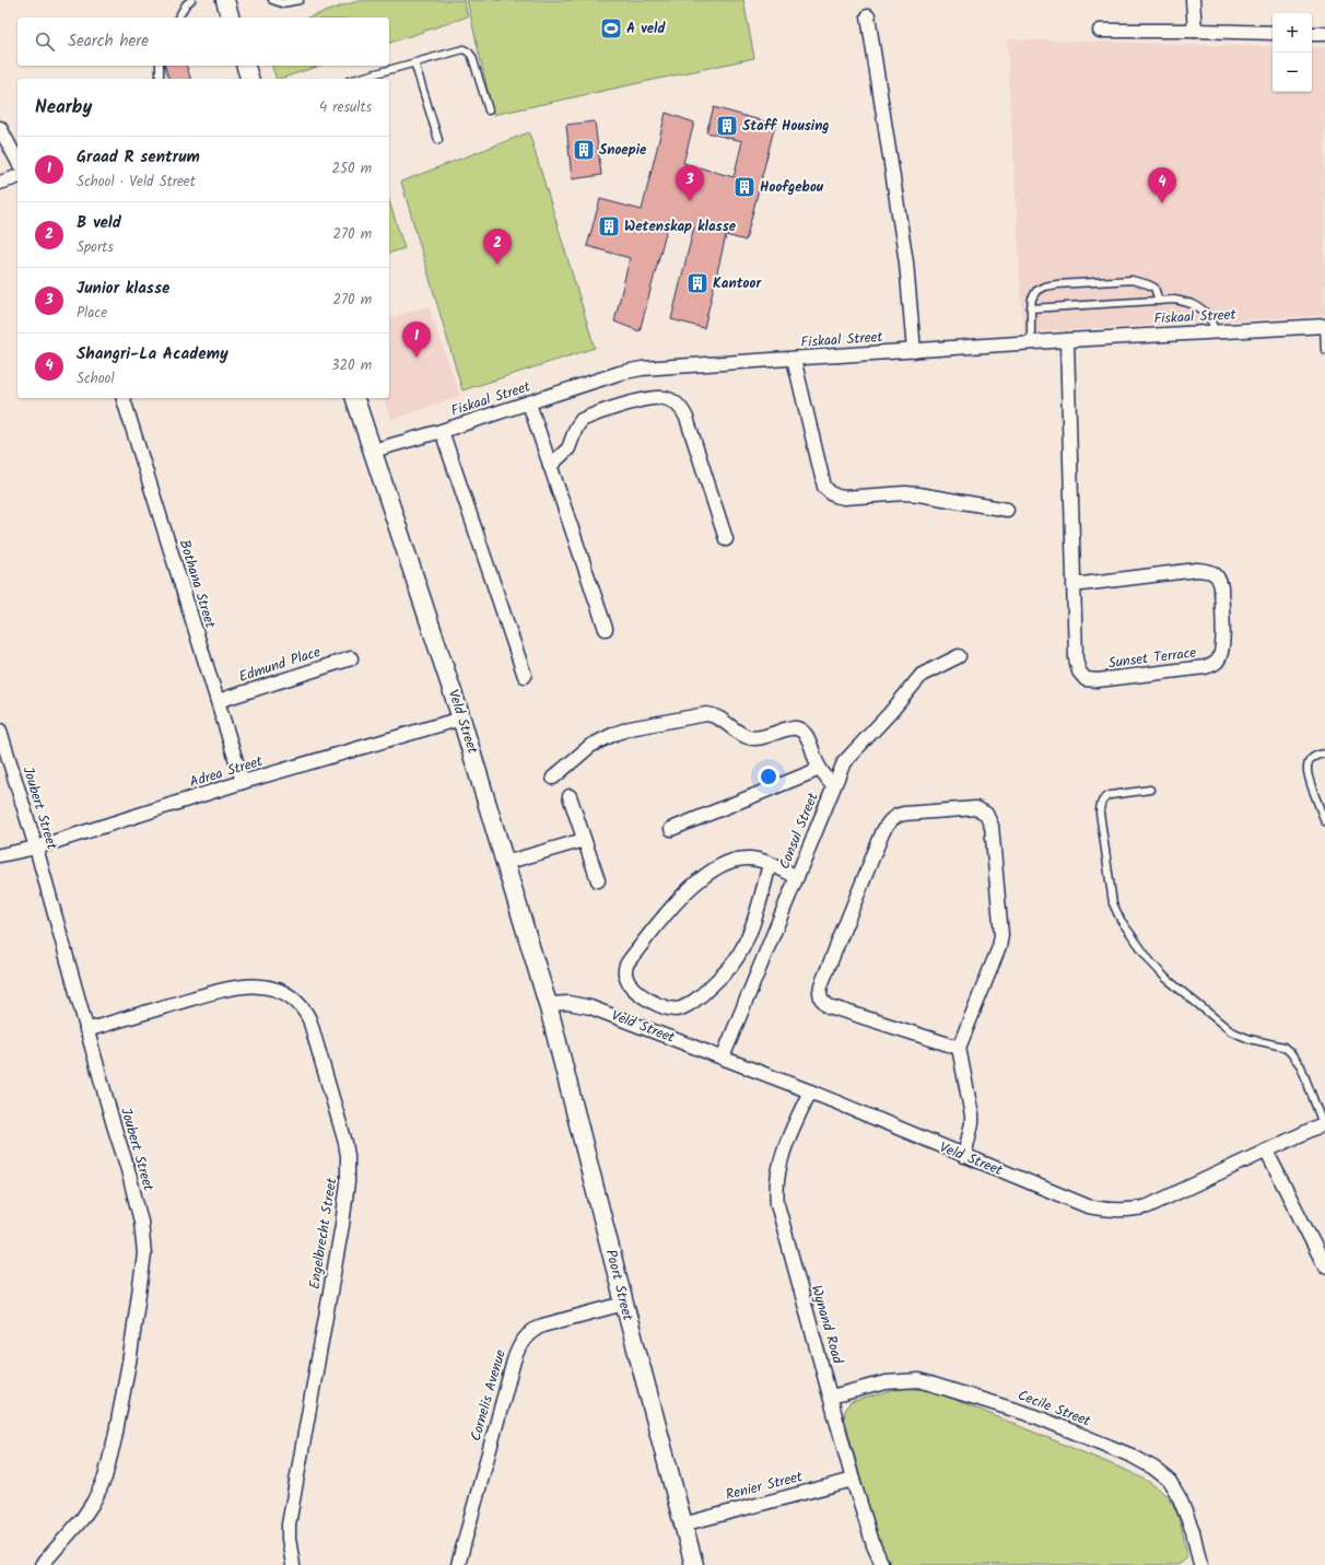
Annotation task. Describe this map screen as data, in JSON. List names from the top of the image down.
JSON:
{
  "streets": {
    "street": [
      "Fiskaal Street",
      "Bothana Street",
      "Sunset Terrace",
      "Edmund Place",
      "Veld Street",
      "Adrea Street",
      "Joubert Street",
      "Consul Street",
      "Engelbrecht Street",
      "Poort Street",
      "Wynand Road",
      "Cornelis Avenue",
      "Cecile Street",
      "Renier Street"
    ]
  },
  "crossings": [
    ["Fiskaal Street", "Sunset Terrace"],
    ["Fiskaal Street", "Veld Street"],
    ["Bothana Street", "Edmund Place"],
    ["Bothana Street", "Adrea Street"],
    ["Veld Street", "Adrea Street"],
    ["Veld Street", "Consul Street"],
    ["Veld Street", "Poort Street"],
    ["Veld Street", "Wynand Road"],
    ["Adrea Street", "Joubert Street"],
    ["Joubert Street", "Engelbrecht Street"],
    ["Poort Street", "Cornelis Avenue"],
    ["Poort Street", "Renier Street"],
    ["Wynand Road", "Cecile Street"],
    ["Wynand Road", "Renier Street"]
  ],
  "places": {
    "sports": ["A veld"],
    "building": [
      "Staff Housing",
      "Snoepie",
      "Hoofgebou",
      "Wetenskap klasse",
      "Kantoor"
    ]
  },
  "page": {
    "map_buttons": ["+", "−"],
    "search": "Search here",
    "heading": ["Nearby", "4 results"],
    "list": [
      {
        "mark": "1",
        "name": "Graad R sentrum",
        "note": "School · Veld Street",
        "value": "250 m"
      },
      {
        "mark": "2",
        "name": "B veld",
        "note": "Sports",
        "value": "270 m"
      },
      {
        "mark": "3",
        "name": "Junior klasse",
        "note": "Place",
        "value": "270 m"
      },
      {
        "mark": "4",
        "name": "Shangri-La Academy",
        "note": "School",
        "value": "320 m"
      }
    ],
    "pins": [
      "3",
      "4",
      "2",
      "1"
    ]
  }
}
